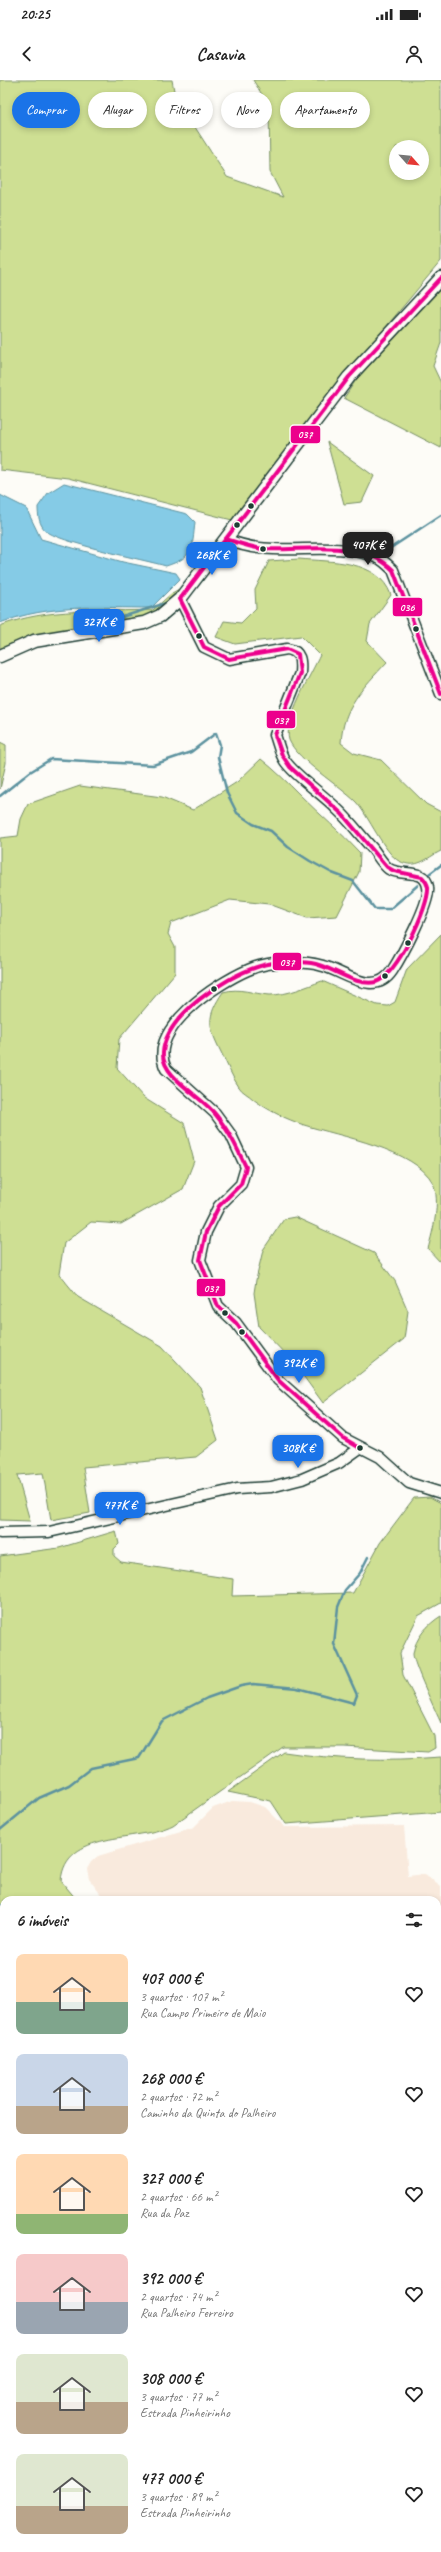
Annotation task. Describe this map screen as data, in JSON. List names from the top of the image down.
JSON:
{
  "lines": ["transit line 037", "transit line 036"],
  "north": "bottom right",
  "page": {
    "status": "20:25",
    "header": "Casavia",
    "chip": [
      "Comprar",
      "Alugar",
      "Filtros",
      "Novo",
      "Apartamento"
    ],
    "price": [
      "407K €",
      "268K €",
      "327K €",
      "392K €",
      "308K €",
      "477K €"
    ],
    "heading": "6 imóveis",
    "list": [
      {
        "name": "407 000 €",
        "note": "3 quartos · 107 m² · Rua Campo Primeiro de Maio"
      },
      {
        "name": "268 000 €",
        "note": "2 quartos · 72 m² · Caminho da Quinta do Palheiro"
      },
      {
        "name": "327 000 €",
        "note": "2 quartos · 66 m² · Rua da Paz"
      },
      {
        "name": "392 000 €",
        "note": "2 quartos · 74 m² · Rua Palheiro Ferreiro"
      },
      {
        "name": "308 000 €",
        "note": "3 quartos · 77 m² · Estrada Pinheirinho"
      },
      {
        "name": "477 000 €",
        "note": "3 quartos · 89 m² · Estrada Pinheirinho"
      }
    ]
  }
}
